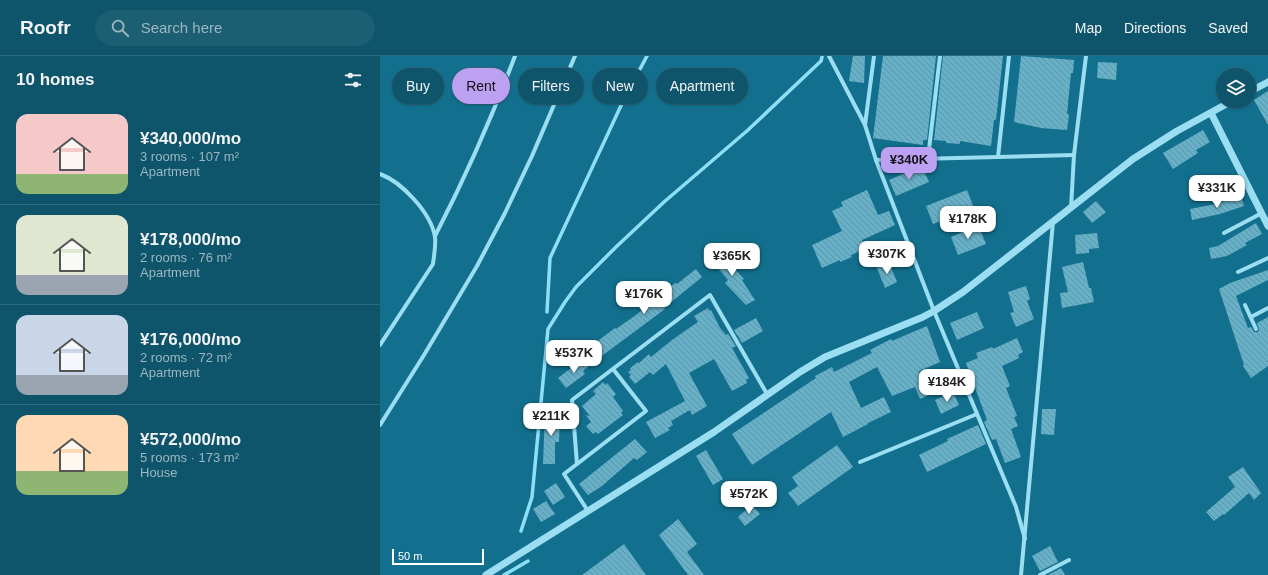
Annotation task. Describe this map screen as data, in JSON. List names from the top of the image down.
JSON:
{
  "scale_bar": "50 m",
  "page": {
    "header": "Roofr",
    "search": "Search here",
    "nav": ["Map", "Directions", "Saved"],
    "heading": "10 homes",
    "chip": [
      "Buy",
      "Rent",
      "Filters",
      "New",
      "Apartment"
    ],
    "list": [
      {
        "name": "¥340,000/mo",
        "note": "3 rooms · 107 m² · Apartment"
      },
      {
        "name": "¥178,000/mo",
        "note": "2 rooms · 76 m² · Apartment"
      },
      {
        "name": "¥176,000/mo",
        "note": "2 rooms · 72 m² · Apartment"
      },
      {
        "name": "¥572,000/mo",
        "note": "5 rooms · 173 m² · House"
      }
    ],
    "price": [
      "¥340K",
      "¥331K",
      "¥178K",
      "¥307K",
      "¥365K",
      "¥176K",
      "¥537K",
      "¥184K",
      "¥211K",
      "¥572K"
    ],
    "scale": "50 m"
  }
}
